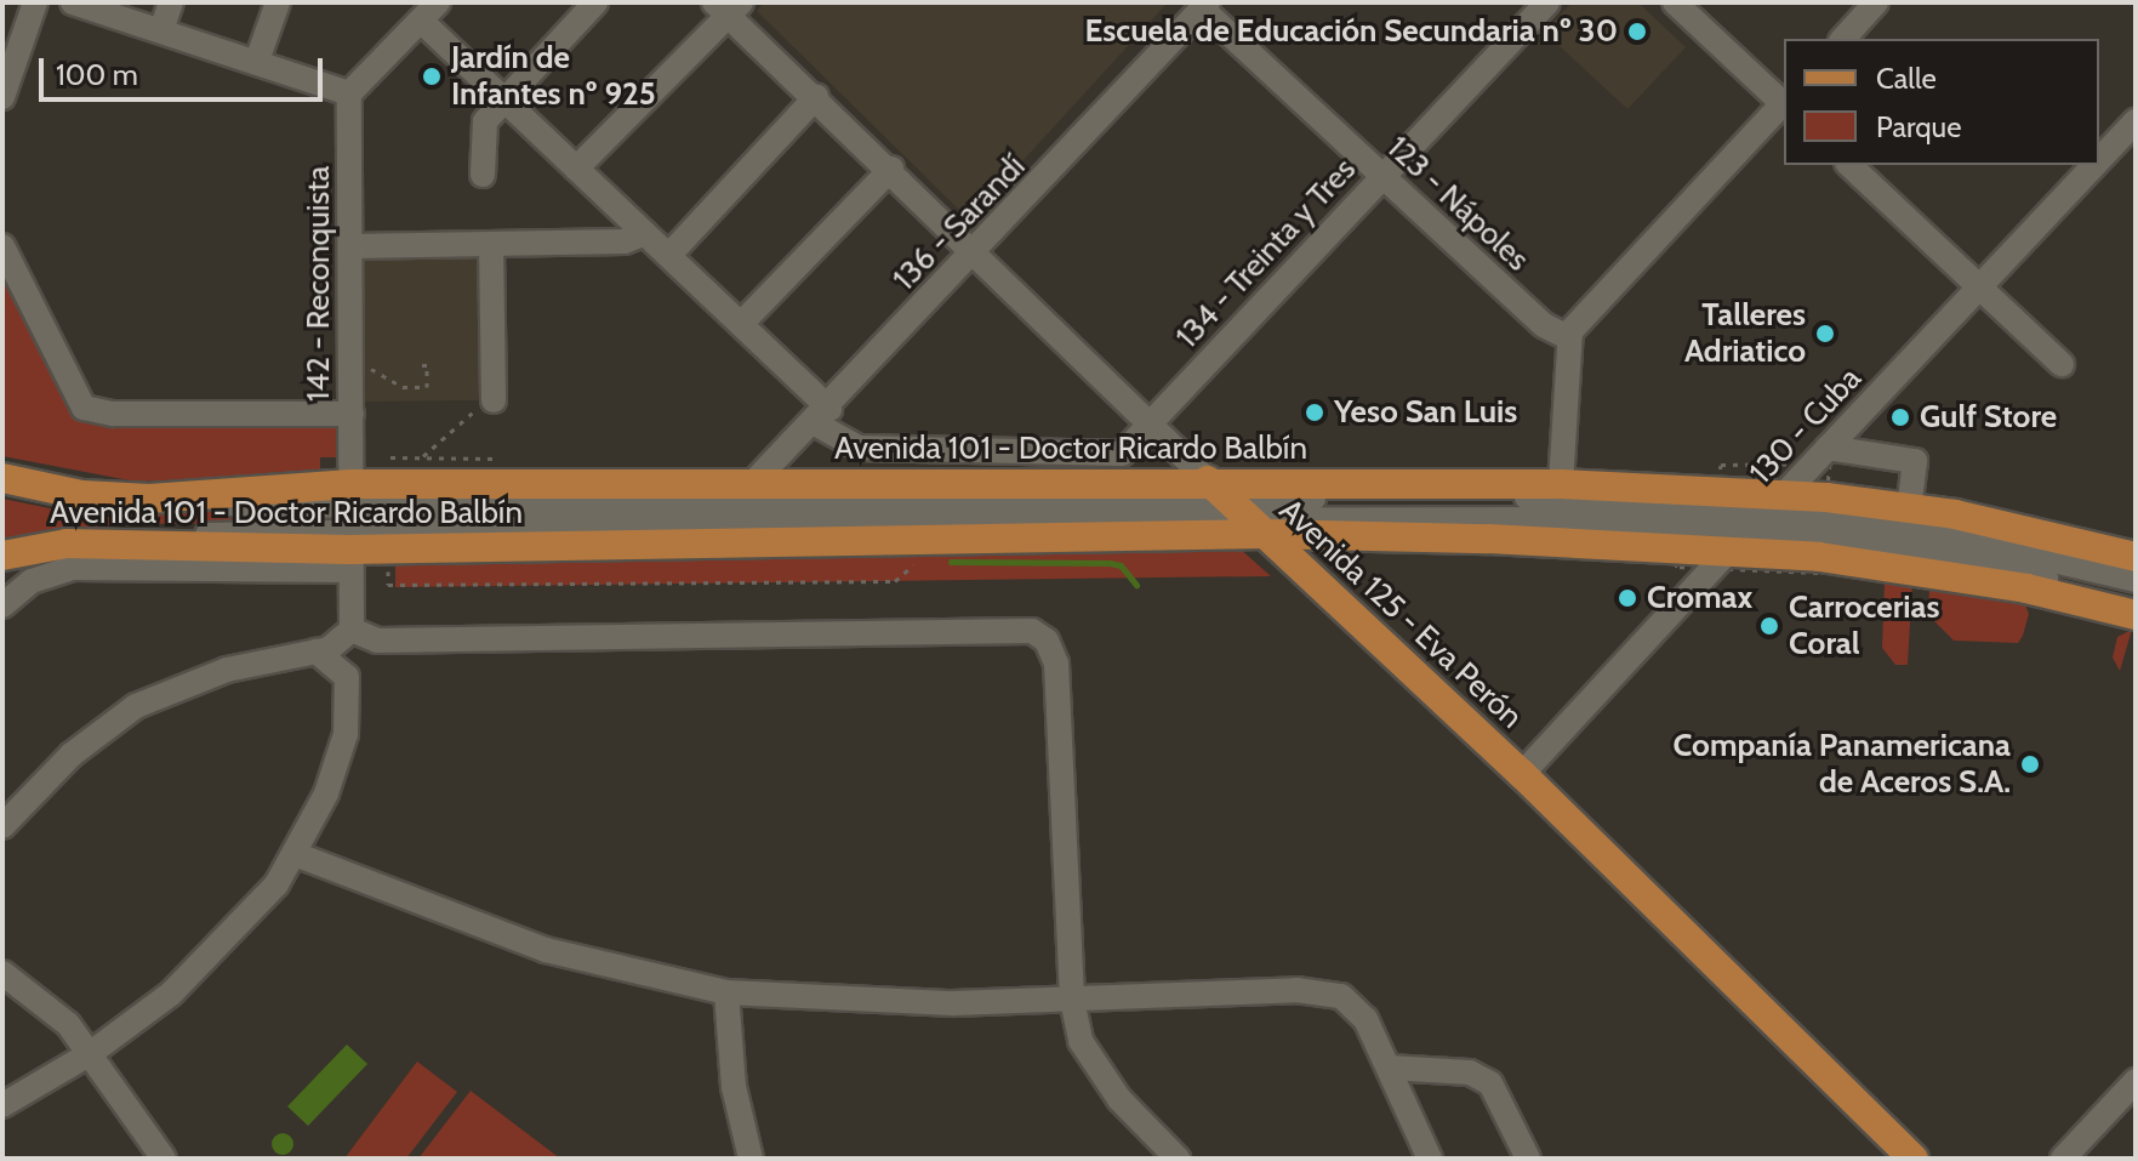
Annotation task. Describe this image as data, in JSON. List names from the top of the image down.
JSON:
{
  "streets": {
    "main road": ["Avenida 101 - Doctor Ricardo Balbín", "Avenida 125 - Eva Perón"],
    "street": [
      "123 - Nápoles",
      "136 - Sarandí",
      "134 - Treinta y Tres",
      "142 - Reconquista",
      "130 - Cuba"
    ]
  },
  "crossings": [
    ["123 - Nápoles", "136 - Sarandí"],
    ["123 - Nápoles", "134 - Treinta y Tres"],
    ["136 - Sarandí", "134 - Treinta y Tres"],
    ["136 - Sarandí", "Avenida 101 - Doctor Ricardo Balbín"],
    ["136 - Sarandí", "Avenida 125 - Eva Perón"],
    ["134 - Treinta y Tres", "Avenida 125 - Eva Perón"],
    ["142 - Reconquista", "Avenida 101 - Doctor Ricardo Balbín"],
    ["130 - Cuba", "Avenida 101 - Doctor Ricardo Balbín"],
    ["130 - Cuba", "Avenida 125 - Eva Perón"],
    ["Avenida 101 - Doctor Ricardo Balbín", "Avenida 125 - Eva Perón"]
  ],
  "places": [
    "Escuela de Educación Secundaria nº 30",
    "Jardín de Infantes nº 925",
    "Talleres Adriatico",
    "Yeso San Luis",
    "Gulf Store",
    "Cromax",
    "Carrocerias Coral",
    "Companía Panamericana de Aceros S.A."
  ],
  "legend": ["Calle", "Parque"],
  "scale_bar": "100 m"
}
